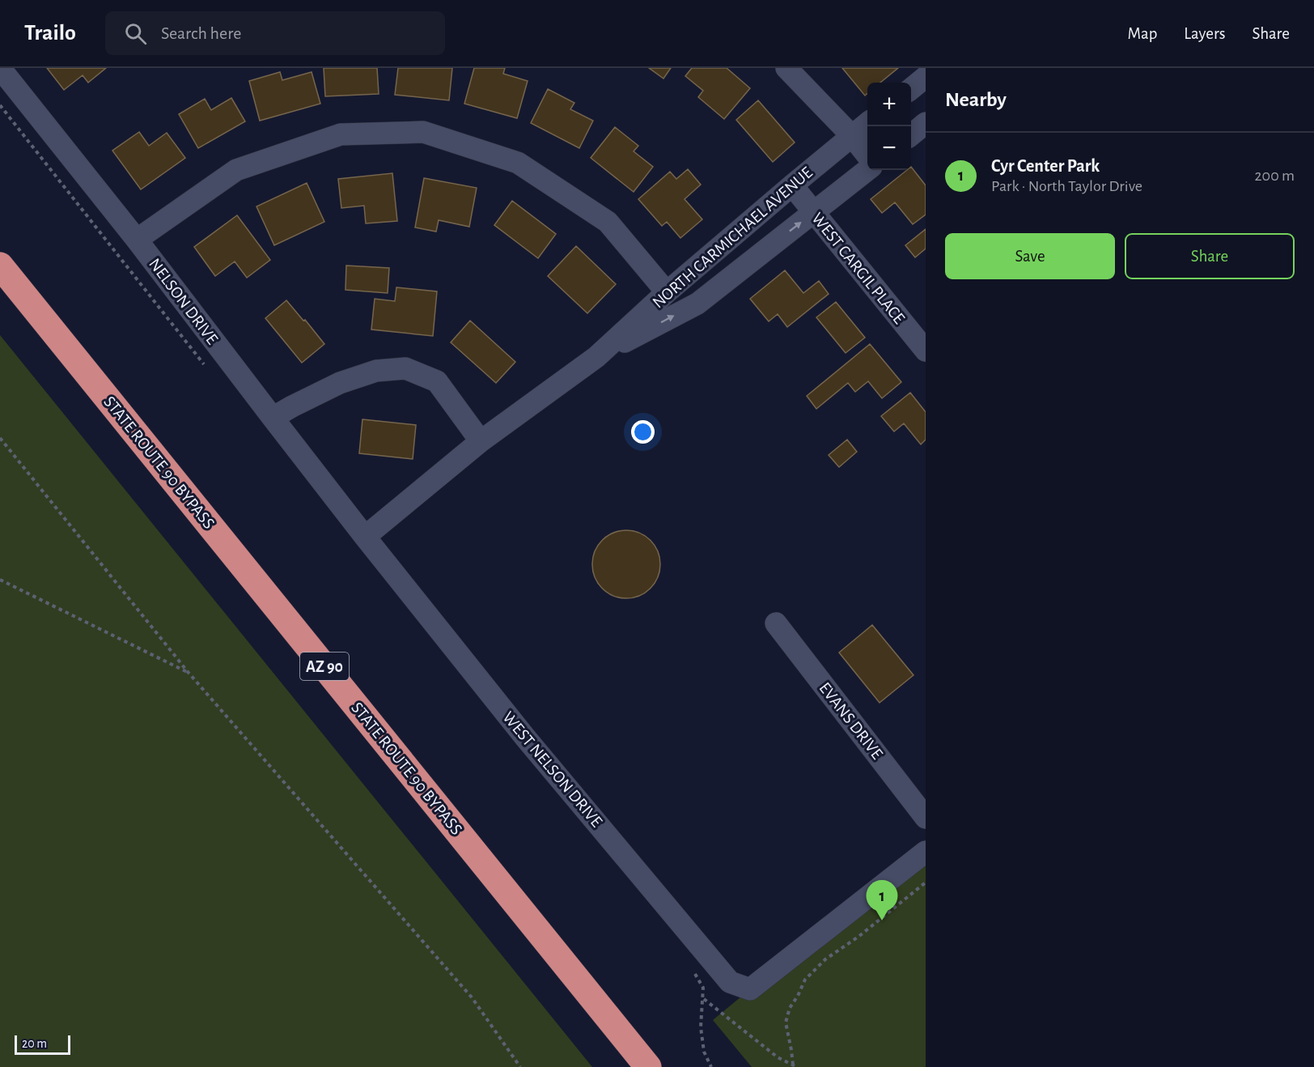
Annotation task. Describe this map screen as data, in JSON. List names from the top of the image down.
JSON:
{
  "streets": {
    "highway": ["STATE ROUTE 90 BYPASS", "AZ 90"],
    "street": [
      "NORTH CARMICHAEL AVENUE",
      "WEST CARGIL PLACE",
      "NELSON DRIVE",
      "EVANS DRIVE",
      "WEST NELSON DRIVE"
    ]
  },
  "crossings": [
    ["NORTH CARMICHAEL AVENUE", "WEST CARGIL PLACE"],
    ["NORTH CARMICHAEL AVENUE", "NELSON DRIVE"],
    ["NORTH CARMICHAEL AVENUE", "WEST NELSON DRIVE"],
    ["NELSON DRIVE", "WEST NELSON DRIVE"]
  ],
  "scale_bar": "20 m",
  "page": {
    "header": "Trailo",
    "search": "Search here",
    "nav": ["Map", "Layers", "Share"],
    "heading": "Nearby",
    "map_buttons": ["+", "−"],
    "list": [
      {
        "mark": "1",
        "name": "Cyr Center Park",
        "note": "Park · North Taylor Drive",
        "value": "200 m"
      }
    ],
    "buttons": ["Save", "Share"],
    "pins": "1",
    "scale": "20 m"
  }
}
